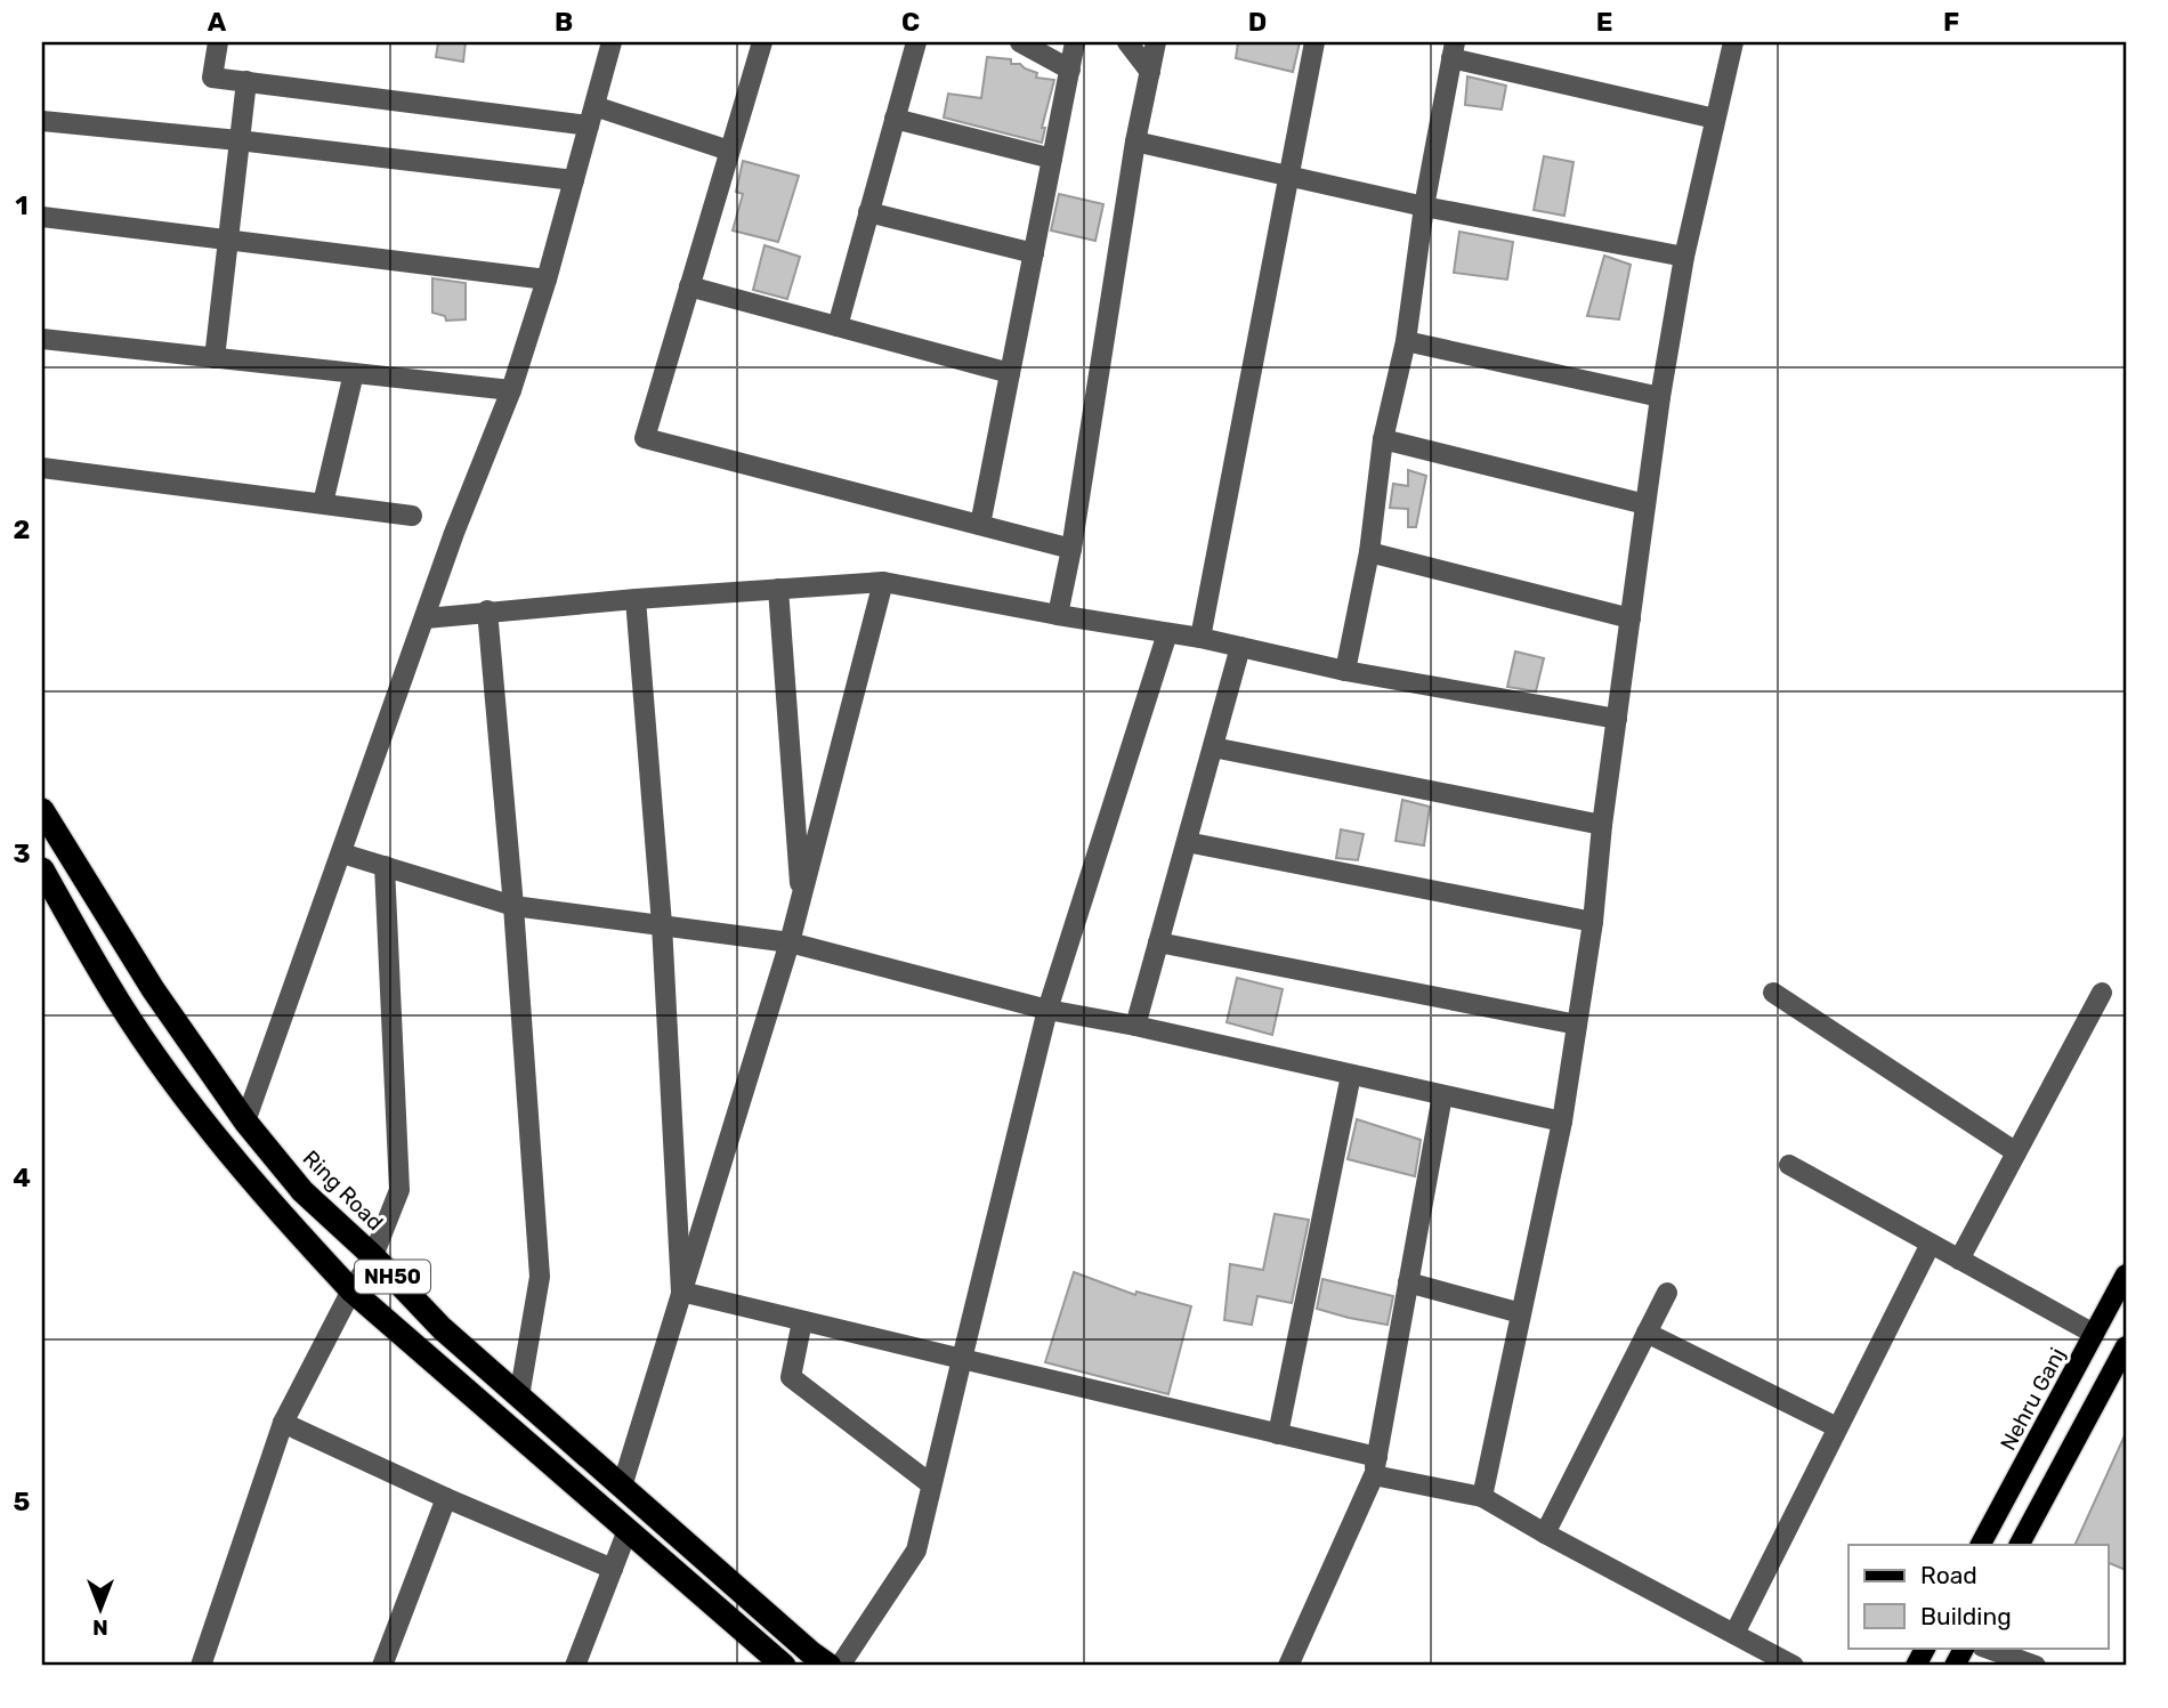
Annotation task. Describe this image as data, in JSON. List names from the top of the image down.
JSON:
{
  "streets": {
    "highway": ["Ring Road", "NH50"],
    "main road": ["Nehru Ganj"]
  },
  "legend": ["Road", "Building"],
  "north": "bottom",
  "grid": {
    "columns": [
      "A",
      "B",
      "C",
      "D",
      "E",
      "F"
    ],
    "rows": [
      "1",
      "2",
      "3",
      "4",
      "5"
    ]
  }
}
